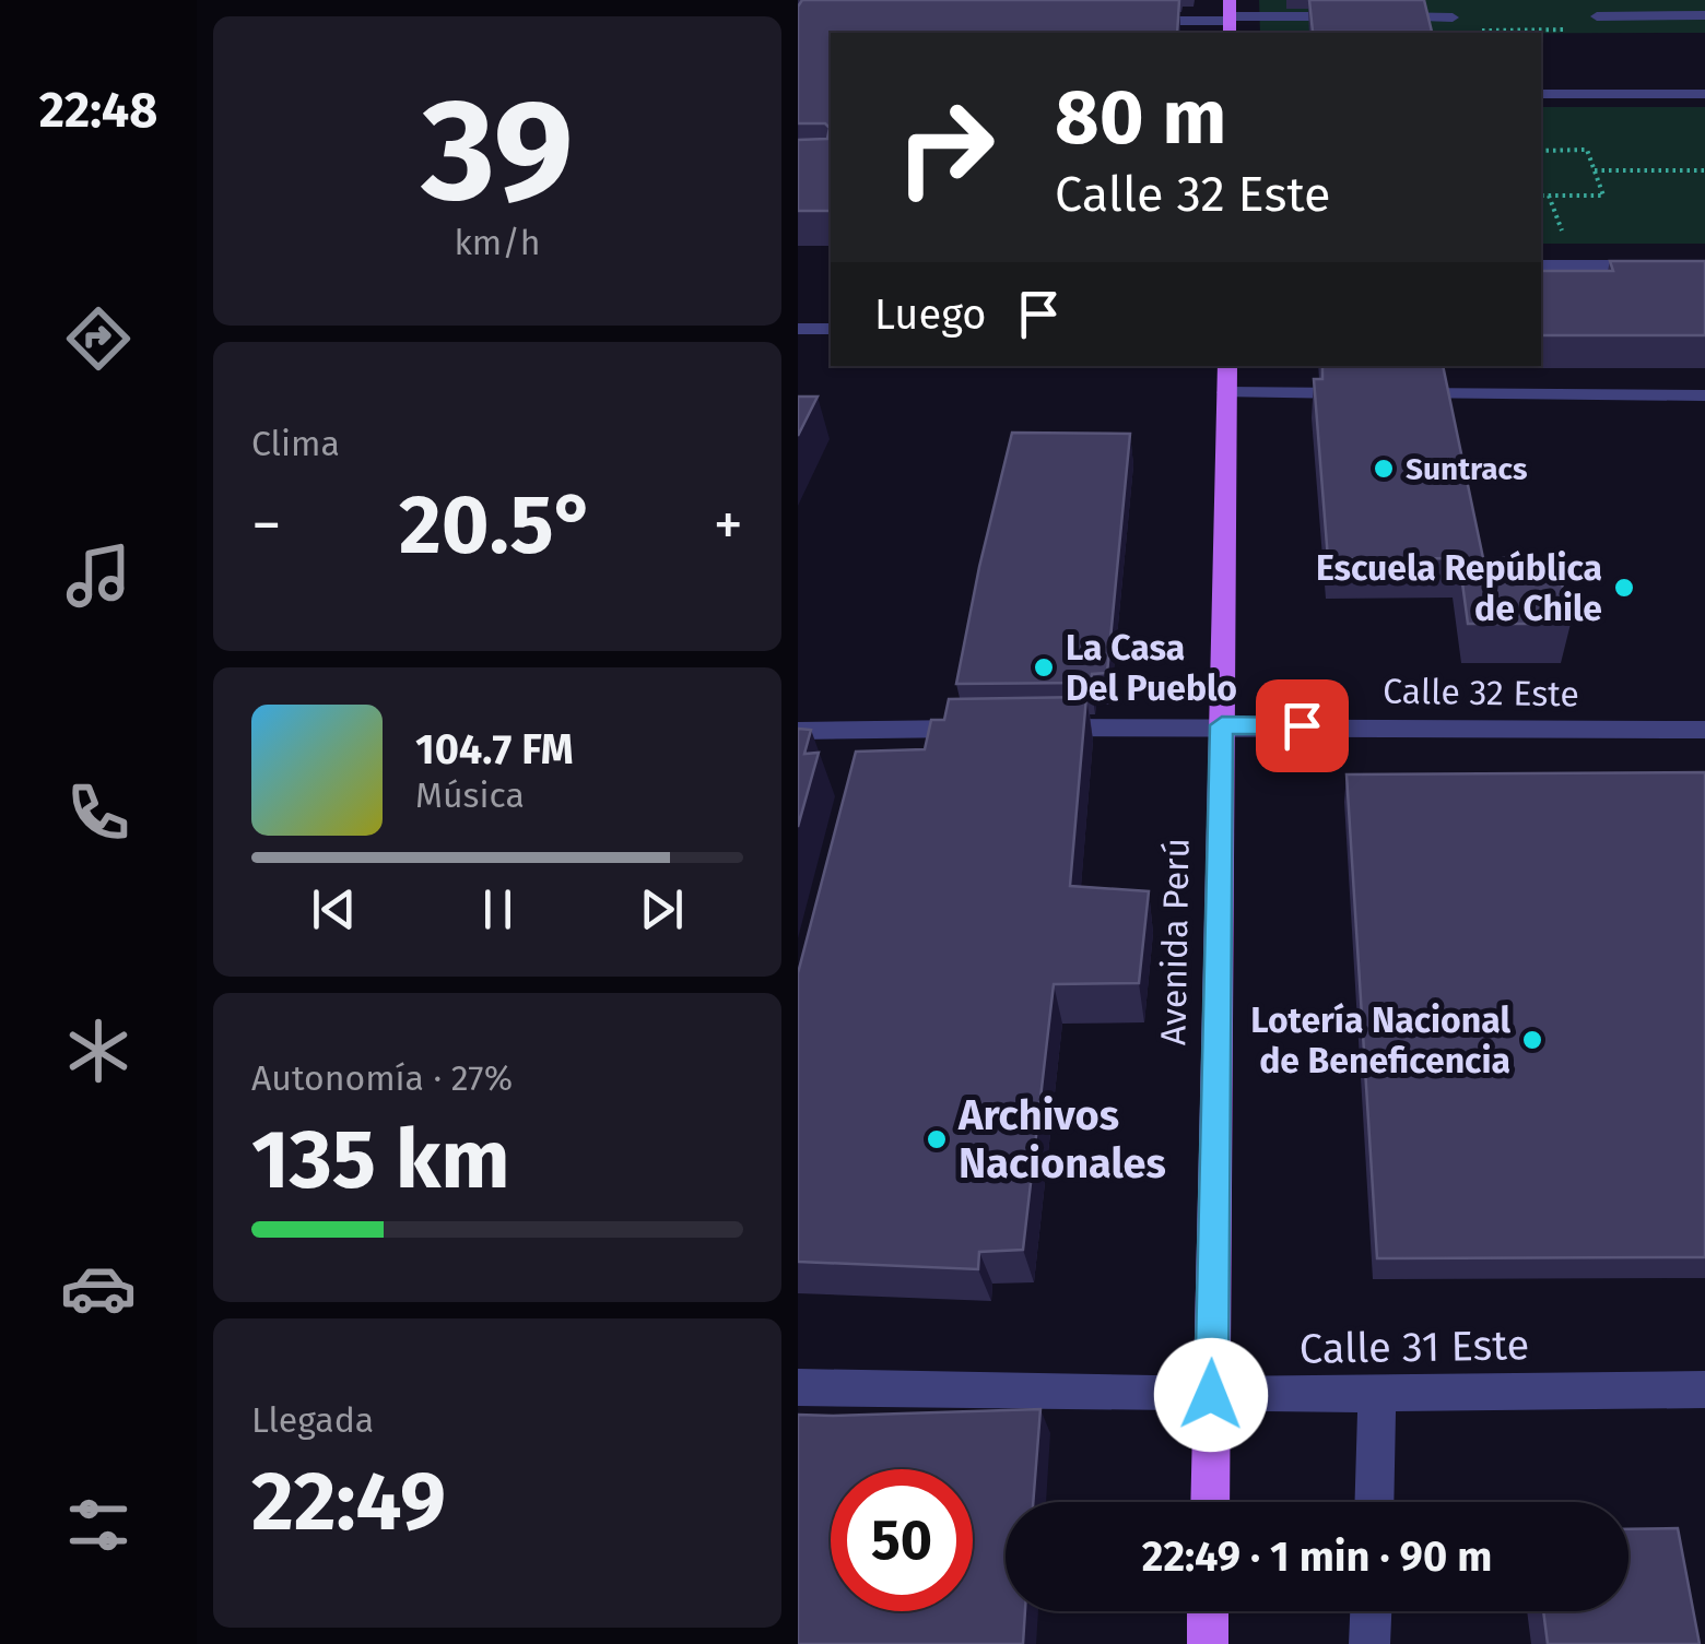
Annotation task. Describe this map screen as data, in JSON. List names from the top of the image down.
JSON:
{
  "streets": {
    "main road": ["Avenida Perú"],
    "street": ["Calle 32 Este", "Calle 31 Este"]
  },
  "crossings": [
    ["Calle 32 Este", "Avenida Perú"],
    ["Avenida Perú", "Calle 31 Este"]
  ],
  "places": [
    "Suntracs",
    "Escuela República de Chile",
    "La Casa Del Pueblo",
    "Lotería Nacional de Beneficencia",
    "Archivos Nacionales"
  ],
  "page": {
    "tabs": "22:48",
    "tile": [
      ["39", "km/h"],
      "Clima",
      ["Autonomía · 27%", "135 km"],
      ["Llegada", "22:49"]
    ],
    "turn": ["80 m", "Calle 32 Este"],
    "then": "Luego",
    "heat": ["−", "20.5°", "+"],
    "song": ["104.7 FM", "Música"],
    "limit": "50",
    "trip": "22:49 · 1 min · 90 m"
  }
}
